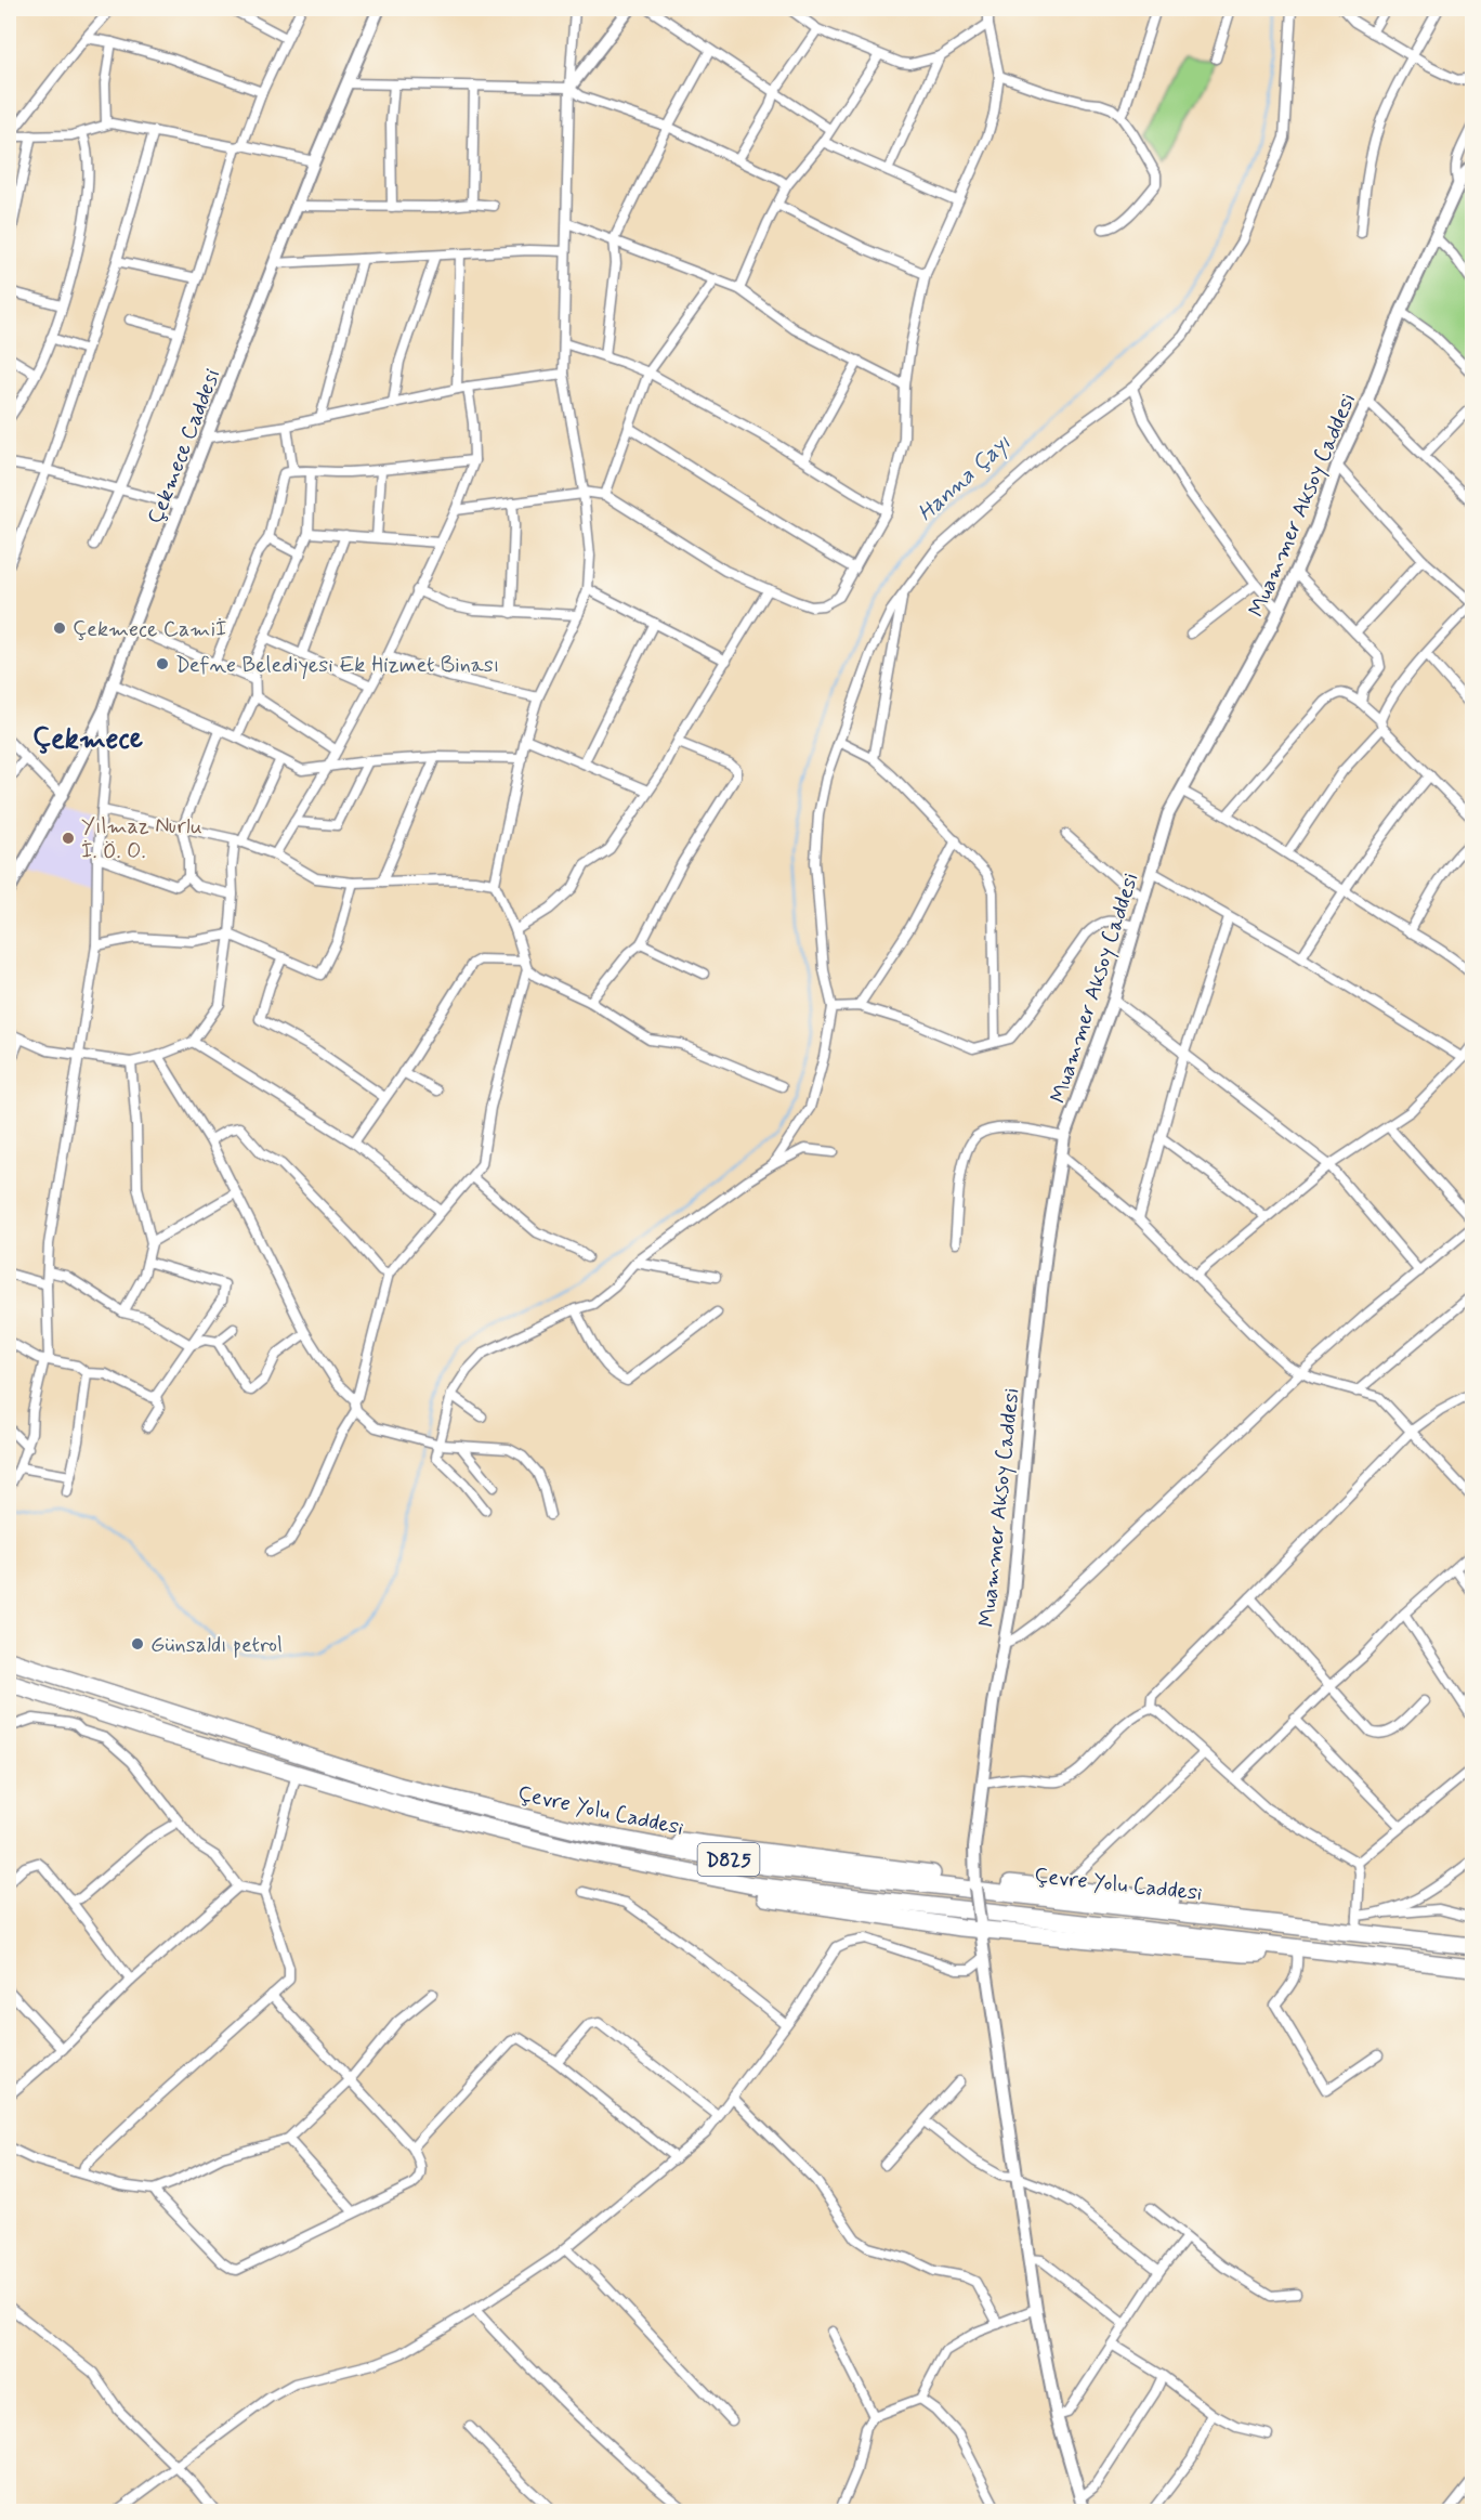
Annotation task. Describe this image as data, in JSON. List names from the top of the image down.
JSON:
{
  "streets": {
    "highway": ["Çevre Yolu Caddesi", "D825"],
    "street": ["Çekmece Caddesi", "Muammer Aksoy Caddesi"]
  },
  "districts": ["Çekmece"],
  "water": ["Hanna Çayı"],
  "places": [
    "Çekmece Camiİ",
    "Defne Belediyesi Ek Hizmet Binası",
    "Yılmaz Nurlu İ. Ö. O.",
    "Günsaldı petrol"
  ]
}
